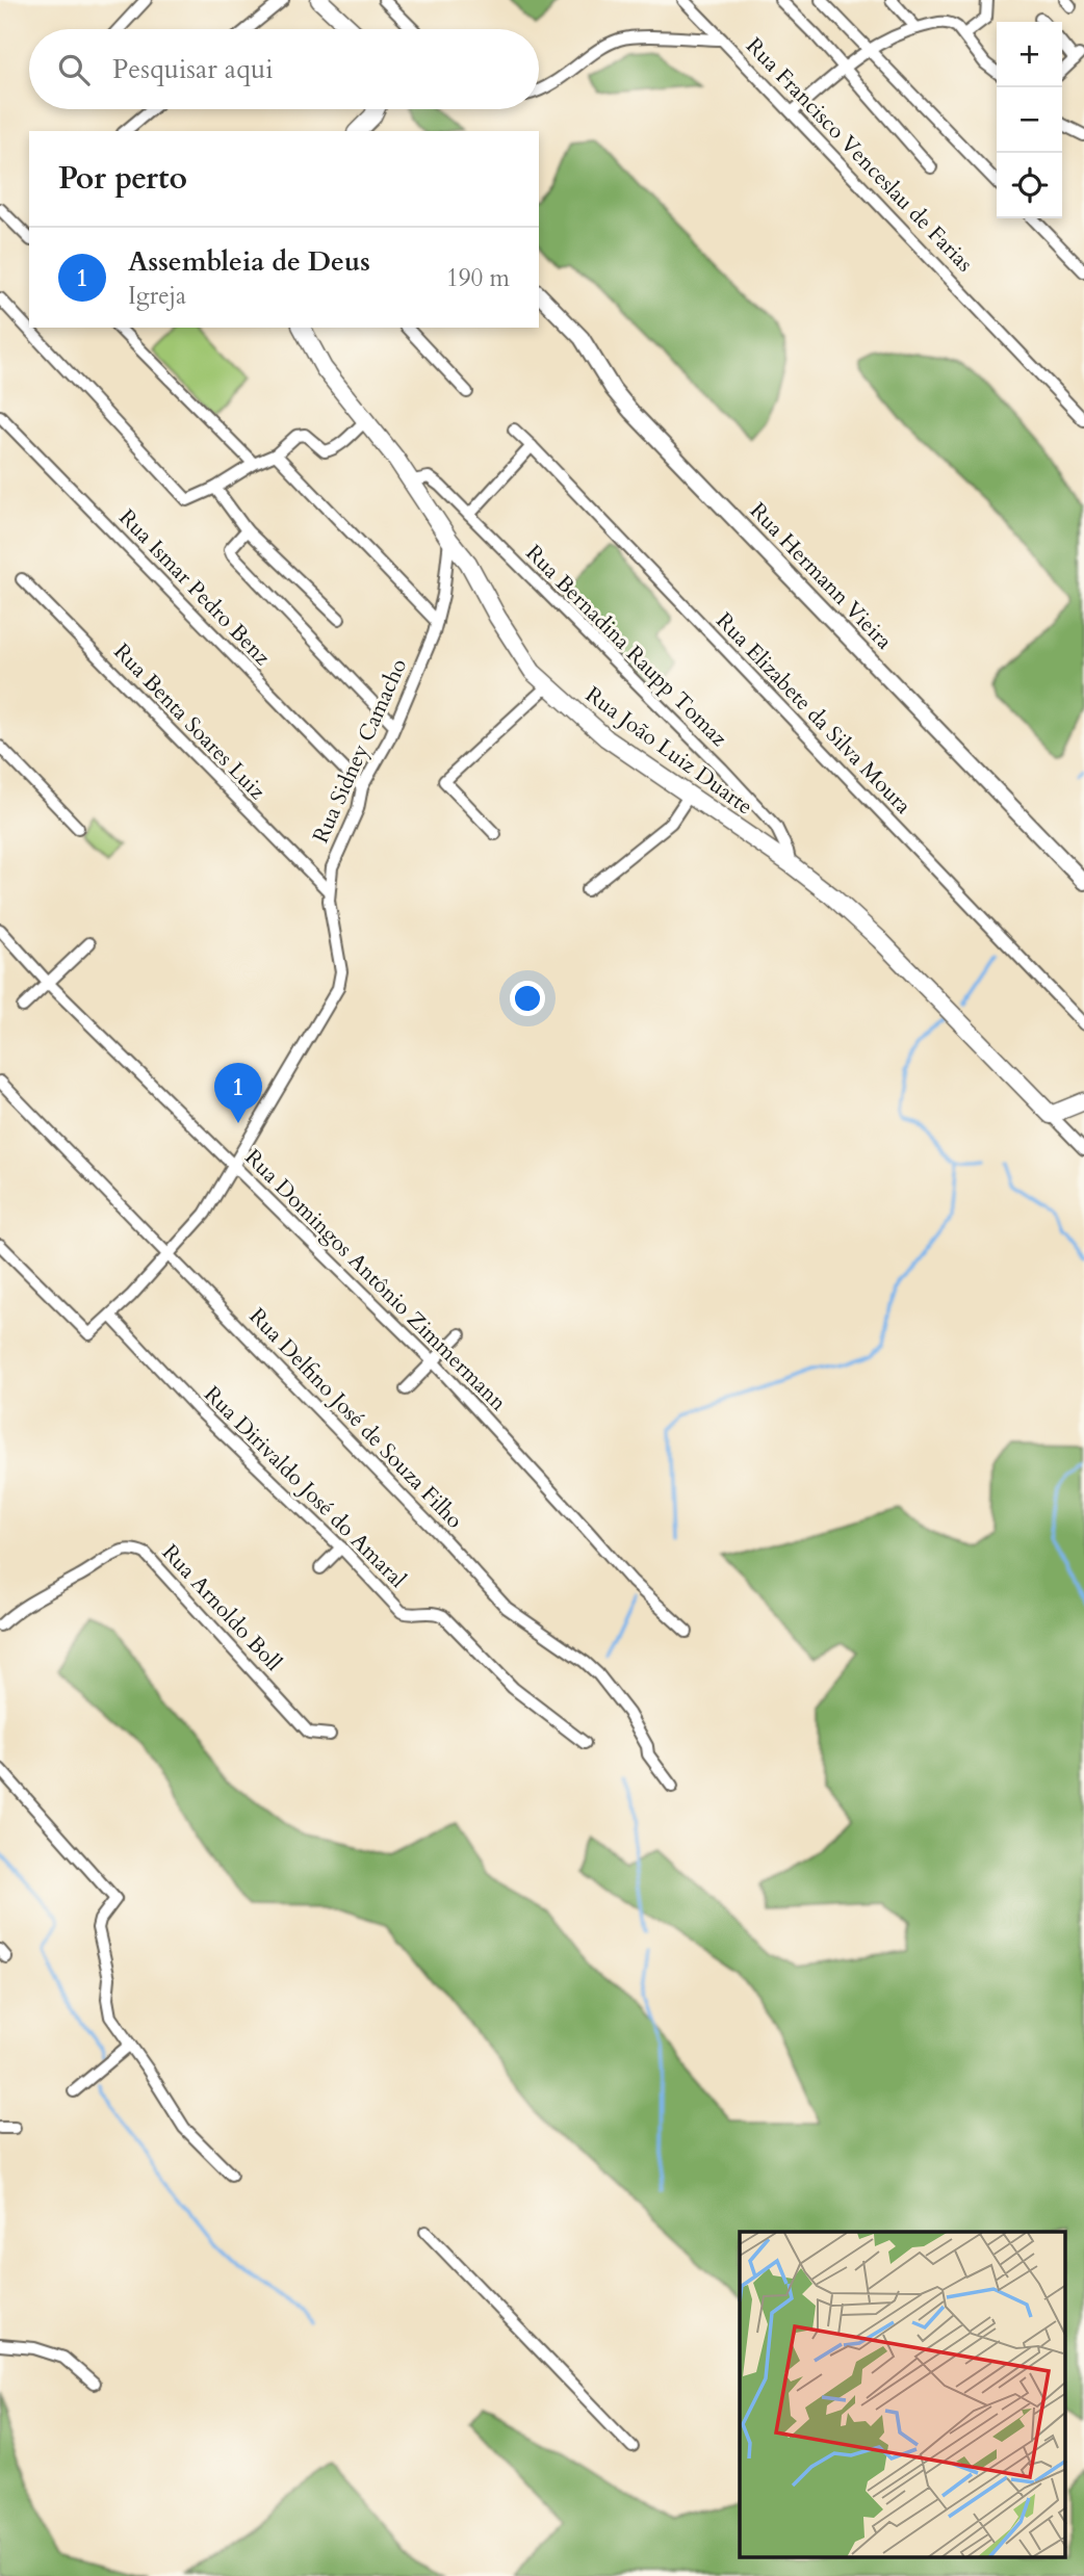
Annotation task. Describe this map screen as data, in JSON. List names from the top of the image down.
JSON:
{
  "streets": {
    "main road": ["Rua João Luiz Duarte"],
    "street": [
      "Rua Francisco Venceslau de Farias",
      "Rua Hermann Vieira",
      "Rua Ismar Pedro Benz",
      "Rua Bernadina Raupp Tomaz",
      "Rua Elizabete da Silva Moura",
      "Rua Benta Soares Luiz",
      "Rua Sidney Camacho",
      "Rua Domingos Antônio Zimmermann",
      "Rua Delfino José de Souza Filho",
      "Rua Dirivaldo José do Amaral",
      "Rua Arnoldo Boll"
    ]
  },
  "crossings": [
    ["Rua Ismar Pedro Benz", "Rua Sidney Camacho"],
    ["Rua Bernadina Raupp Tomaz", "Rua João Luiz Duarte"],
    ["Rua Benta Soares Luiz", "Rua Sidney Camacho"],
    ["Rua Sidney Camacho", "Rua João Luiz Duarte"],
    ["Rua Sidney Camacho", "Rua Domingos Antônio Zimmermann"],
    ["Rua Sidney Camacho", "Rua Delfino José de Souza Filho"],
    ["Rua Sidney Camacho", "Rua Dirivaldo José do Amaral"]
  ],
  "page": {
    "map_buttons": ["+", "−"],
    "search": "Pesquisar aqui",
    "heading": "Por perto",
    "list": [
      {
        "mark": "1",
        "name": "Assembleia de Deus",
        "note": "Igreja",
        "value": "190 m"
      }
    ],
    "pins": "1"
  }
}
